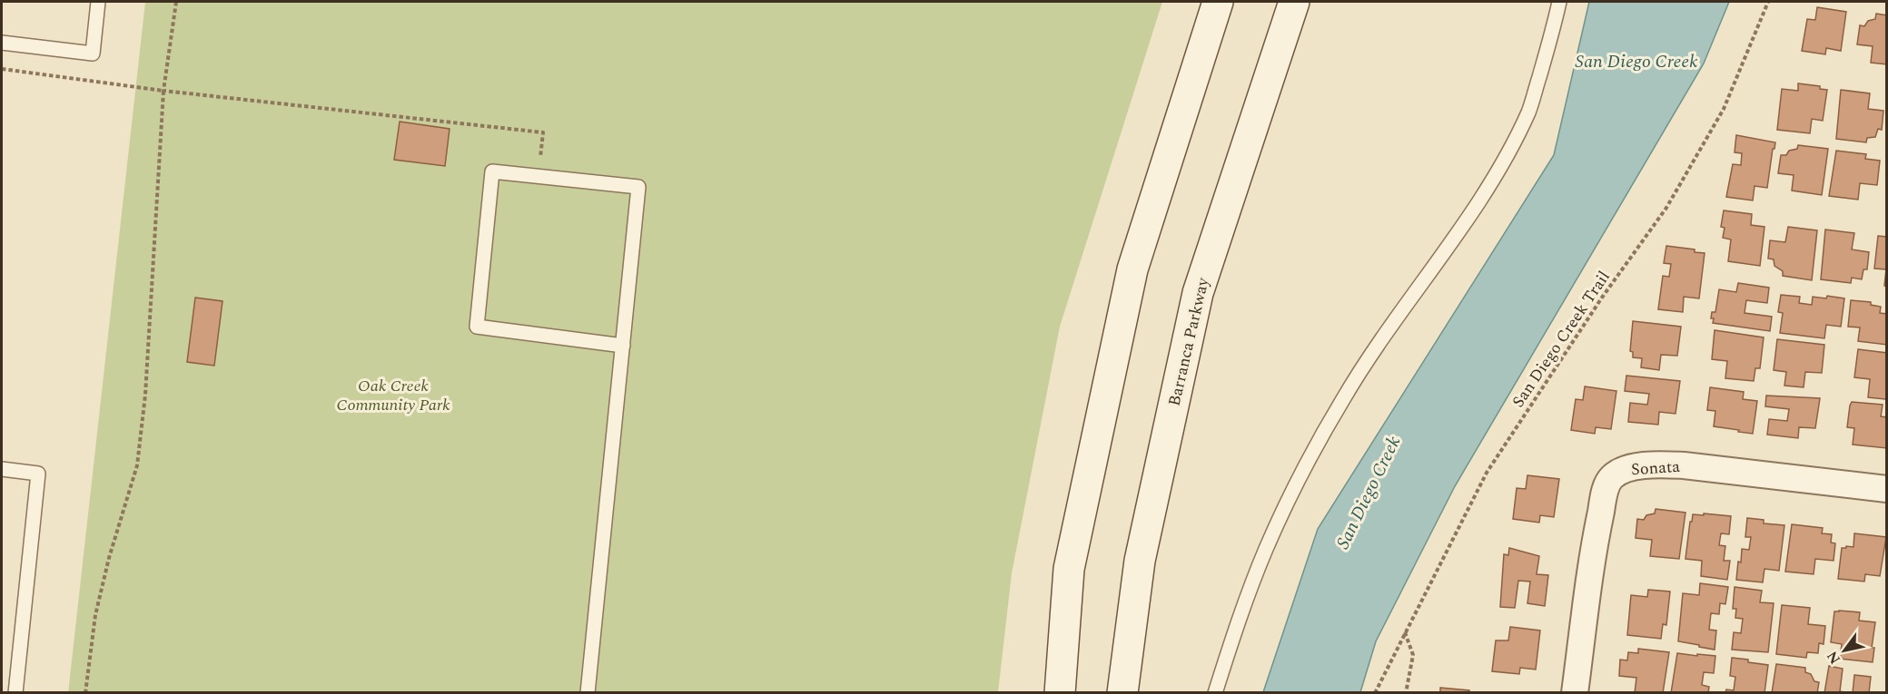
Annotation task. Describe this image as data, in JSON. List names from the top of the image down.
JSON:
{
  "streets": {
    "main road": ["Barranca Parkway"],
    "street": ["Sonata"],
    "path": ["San Diego Creek Trail"]
  },
  "water": ["San Diego Creek"],
  "parks": ["Oak Creek Community Park"],
  "north": "bottom left"
}
